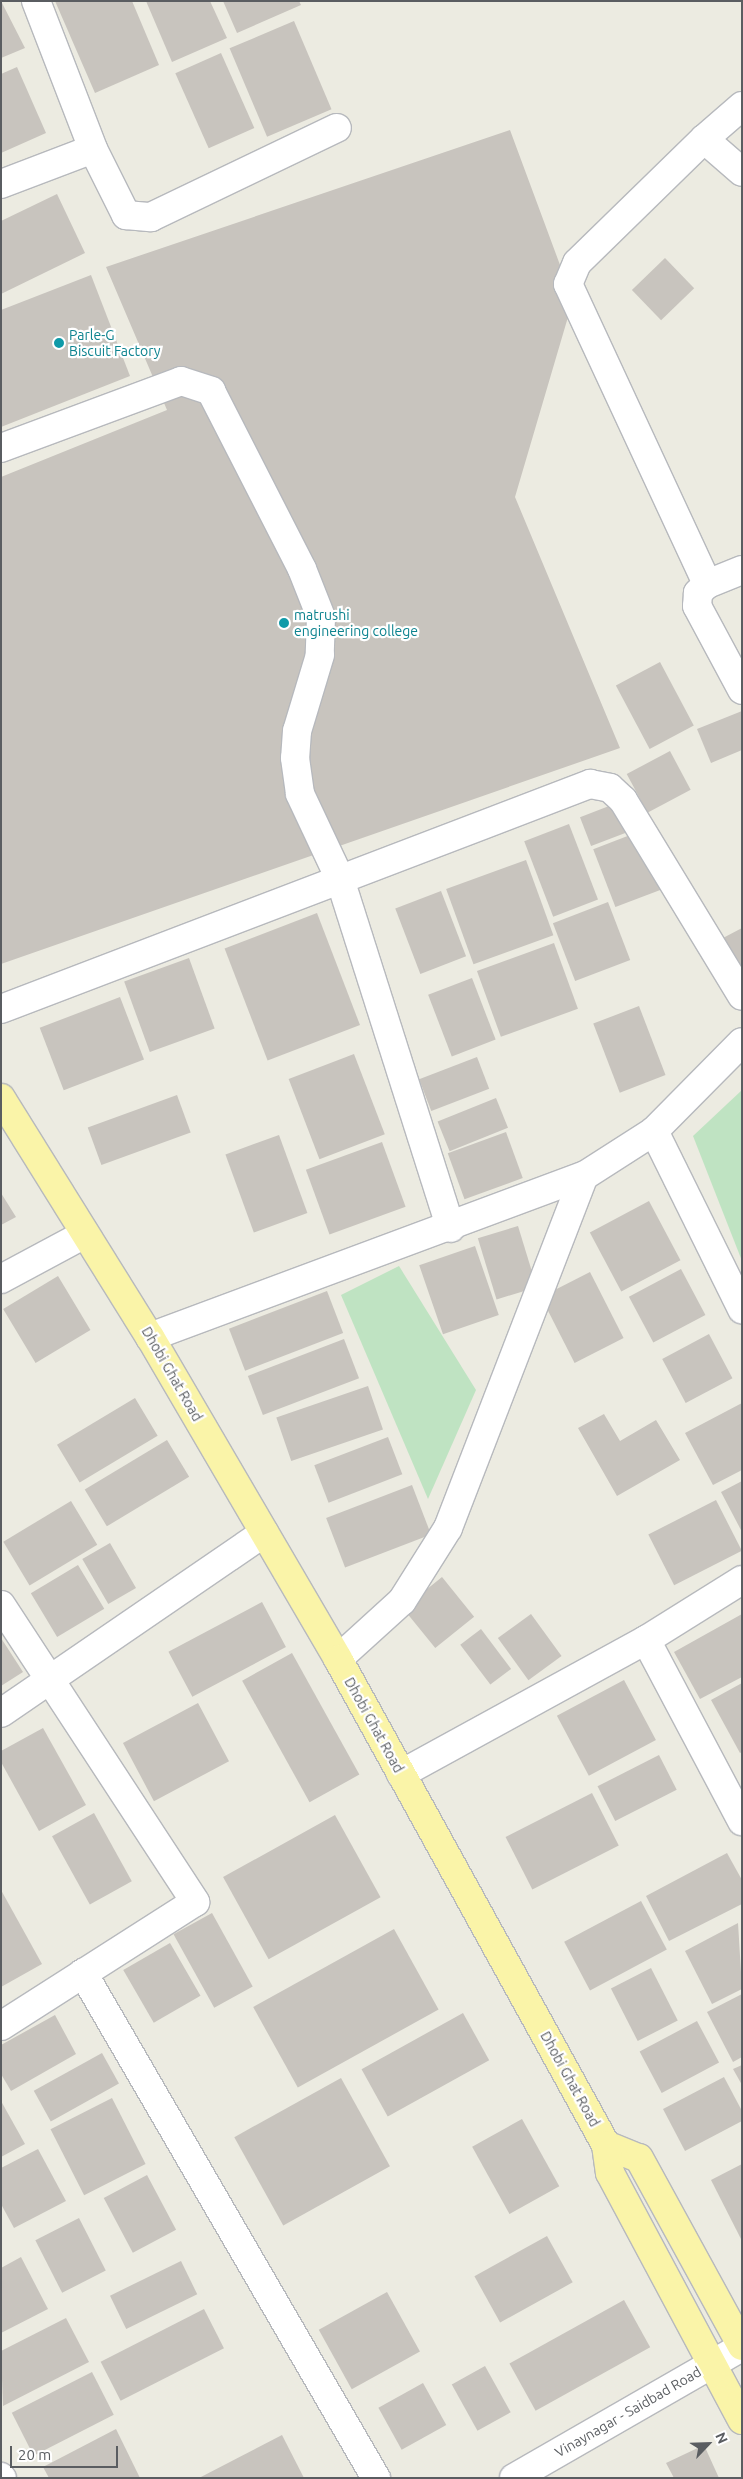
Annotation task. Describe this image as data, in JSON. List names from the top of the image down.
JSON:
{
  "streets": {
    "main road": ["Dhobi Ghat Road"],
    "street": ["Vinaynagar - Saidbad Road"]
  },
  "places": ["Parle-G Biscuit Factory", "matrushi engineering college"],
  "scale_bar": "20 m",
  "north": "top right"
}
